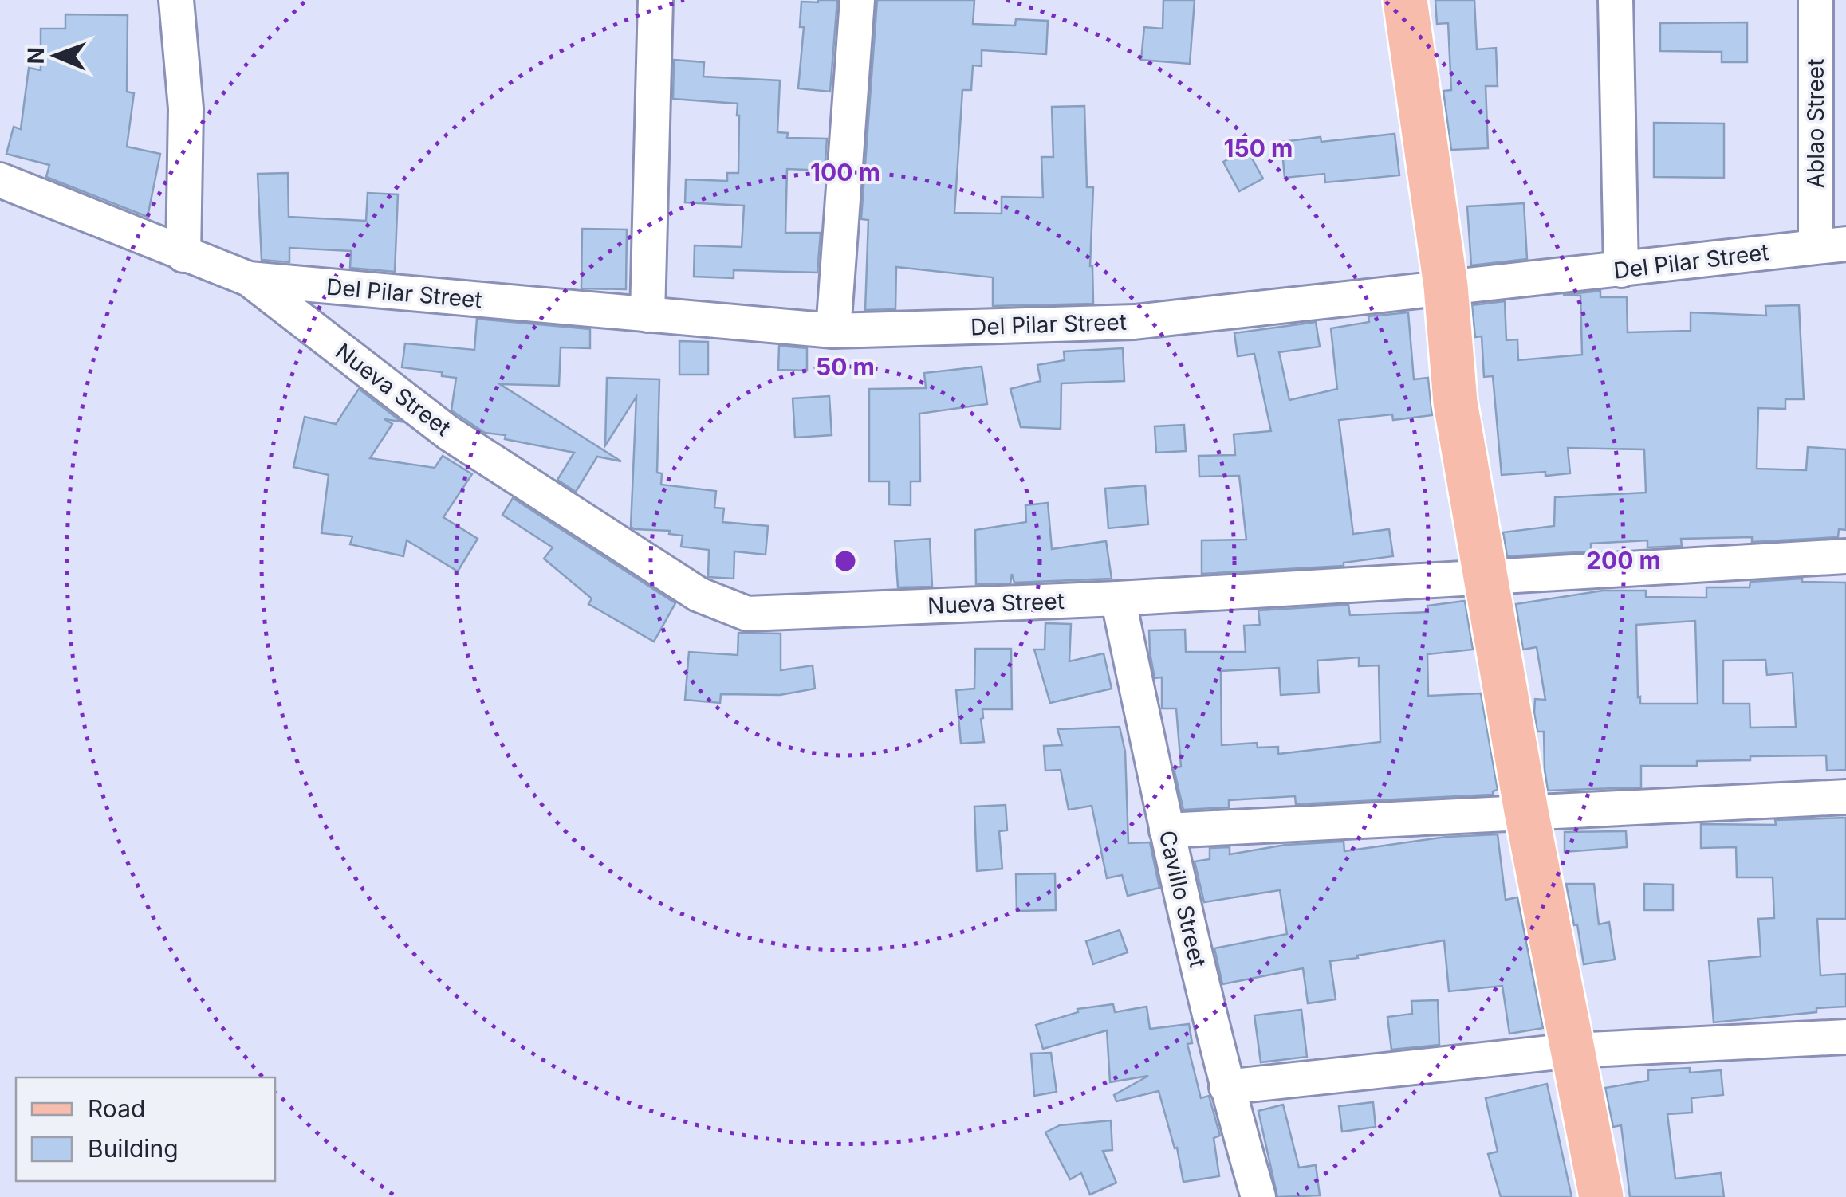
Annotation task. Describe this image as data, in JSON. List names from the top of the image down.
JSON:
{
  "streets": {
    "street": [
      "Ablao Street",
      "Del Pilar Street",
      "Nueva Street",
      "Cavillo Street"
    ]
  },
  "crossings": [
    ["Ablao Street", "Del Pilar Street"],
    ["Del Pilar Street", "Nueva Street"],
    ["Nueva Street", "Cavillo Street"]
  ],
  "legend": ["Road", "Building"],
  "north": "left",
  "rings": [
    "150 m",
    "100 m",
    "50 m",
    "200 m"
  ]
}
